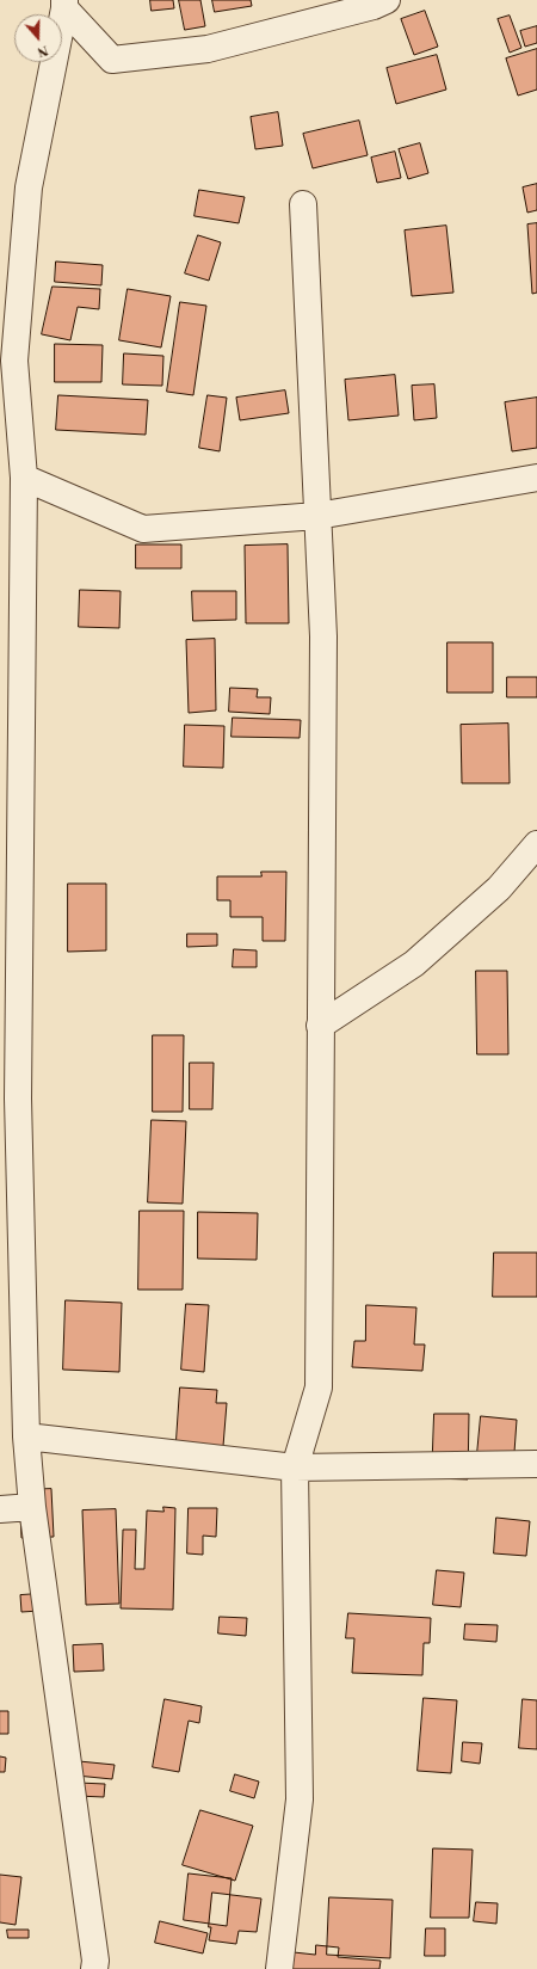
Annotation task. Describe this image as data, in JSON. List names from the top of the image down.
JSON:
{
  "north": "bottom"
}
